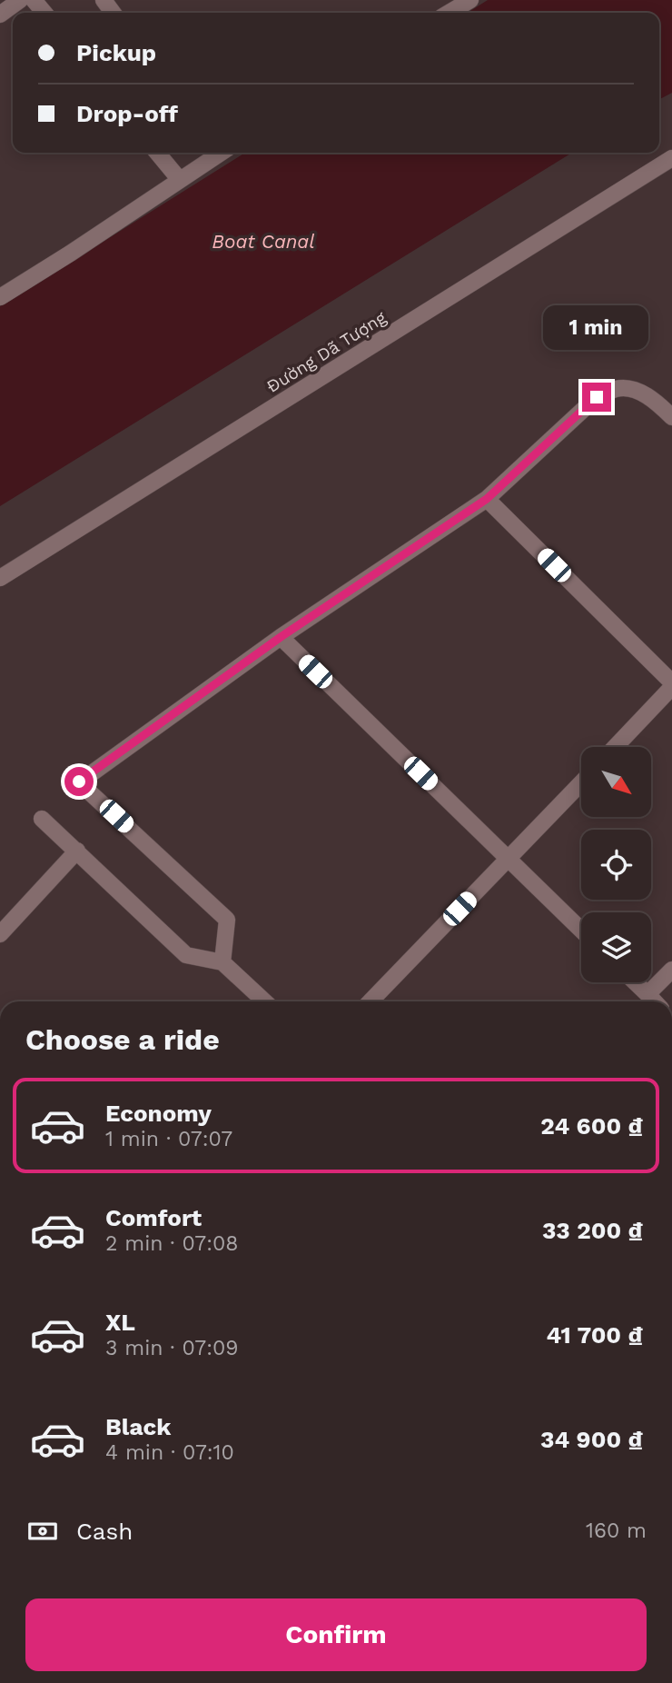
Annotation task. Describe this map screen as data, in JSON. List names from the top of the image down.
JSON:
{
  "streets": {
    "street": ["Đường Dã Tượng"]
  },
  "water": ["Boat Canal"],
  "north": "bottom right",
  "page": {
    "banner": ["Pickup", "Drop-off"],
    "bubble": "1 min",
    "heading": "Choose a ride",
    "list": [
      {
        "name": "Economy",
        "note": "1 min · 07:07",
        "value": "24 600 ₫"
      },
      {
        "name": "Comfort",
        "note": "2 min · 07:08",
        "value": "33 200 ₫"
      },
      {
        "name": "XL",
        "note": "3 min · 07:09",
        "value": "41 700 ₫"
      },
      {
        "name": "Black",
        "note": "4 min · 07:10",
        "value": "34 900 ₫"
      }
    ],
    "pay": ["Cash", "160 m"],
    "buttons": "Confirm"
  }
}
